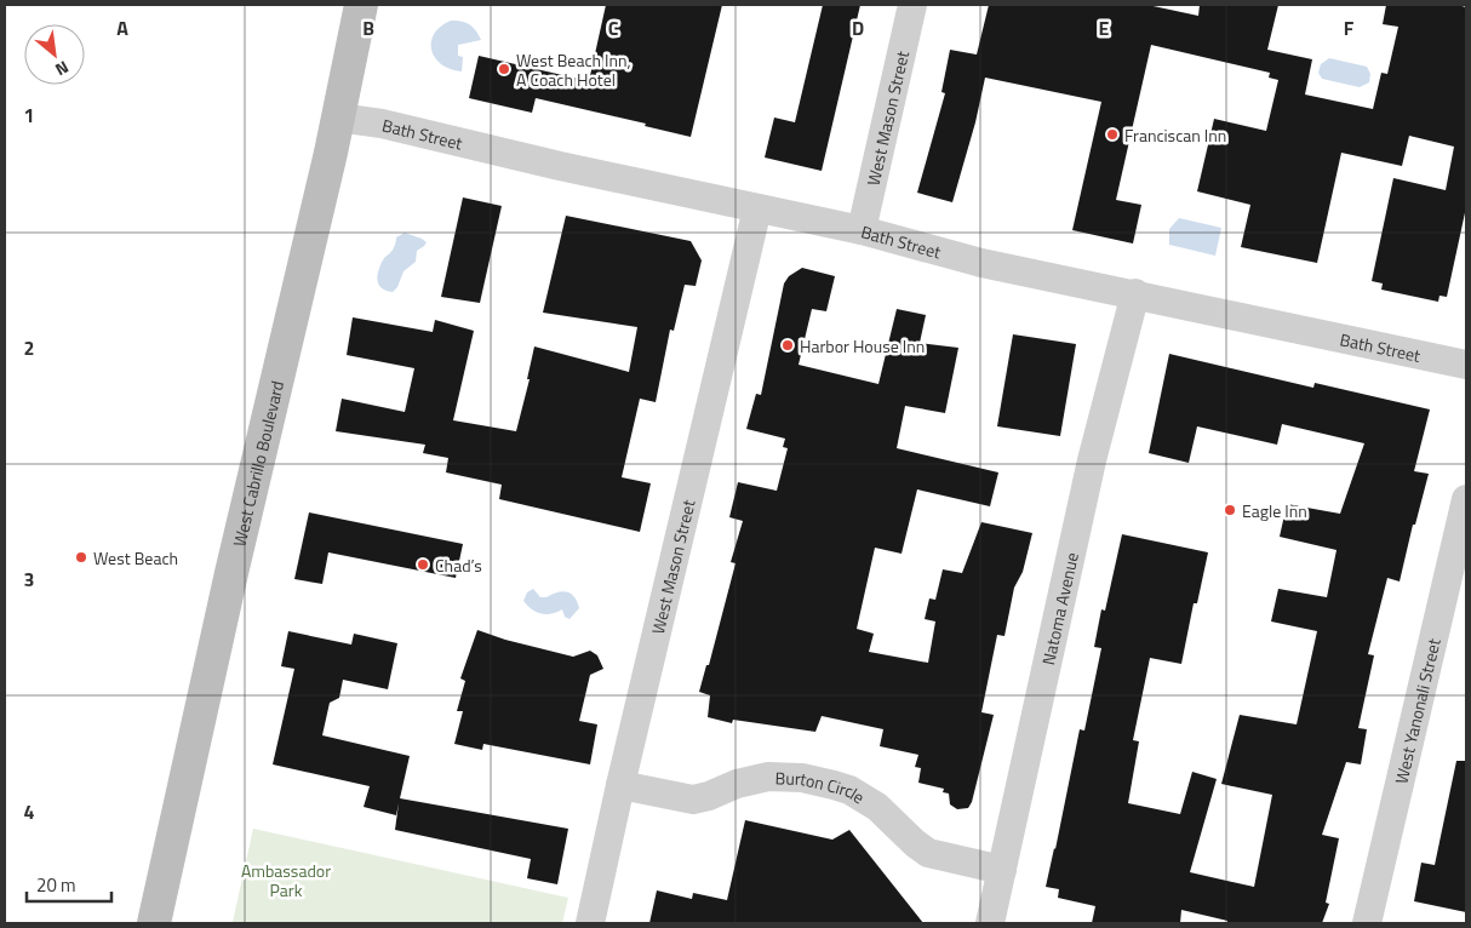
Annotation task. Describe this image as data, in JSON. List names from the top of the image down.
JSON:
{
  "streets": {
    "main road": ["West Cabrillo Boulevard"],
    "street": [
      "West Mason Street",
      "Bath Street",
      "Natoma Avenue",
      "West Yanonali Street",
      "Burton Circle"
    ]
  },
  "crossings": [
    ["West Mason Street", "Bath Street"],
    ["West Mason Street", "Burton Circle"],
    ["Bath Street", "West Cabrillo Boulevard"],
    ["Bath Street", "Natoma Avenue"],
    ["Natoma Avenue", "Burton Circle"]
  ],
  "parks": ["Ambassador Park"],
  "places": [
    "West Beach Inn, A Coach Hotel",
    "Franciscan Inn",
    "Harbor House Inn",
    "Eagle Inn",
    "West Beach",
    "Chad’s"
  ],
  "scale_bar": "20 m",
  "north": "bottom right",
  "grid": {
    "columns": [
      "A",
      "B",
      "C",
      "D",
      "E",
      "F"
    ],
    "rows": [
      "1",
      "2",
      "3",
      "4"
    ]
  }
}
